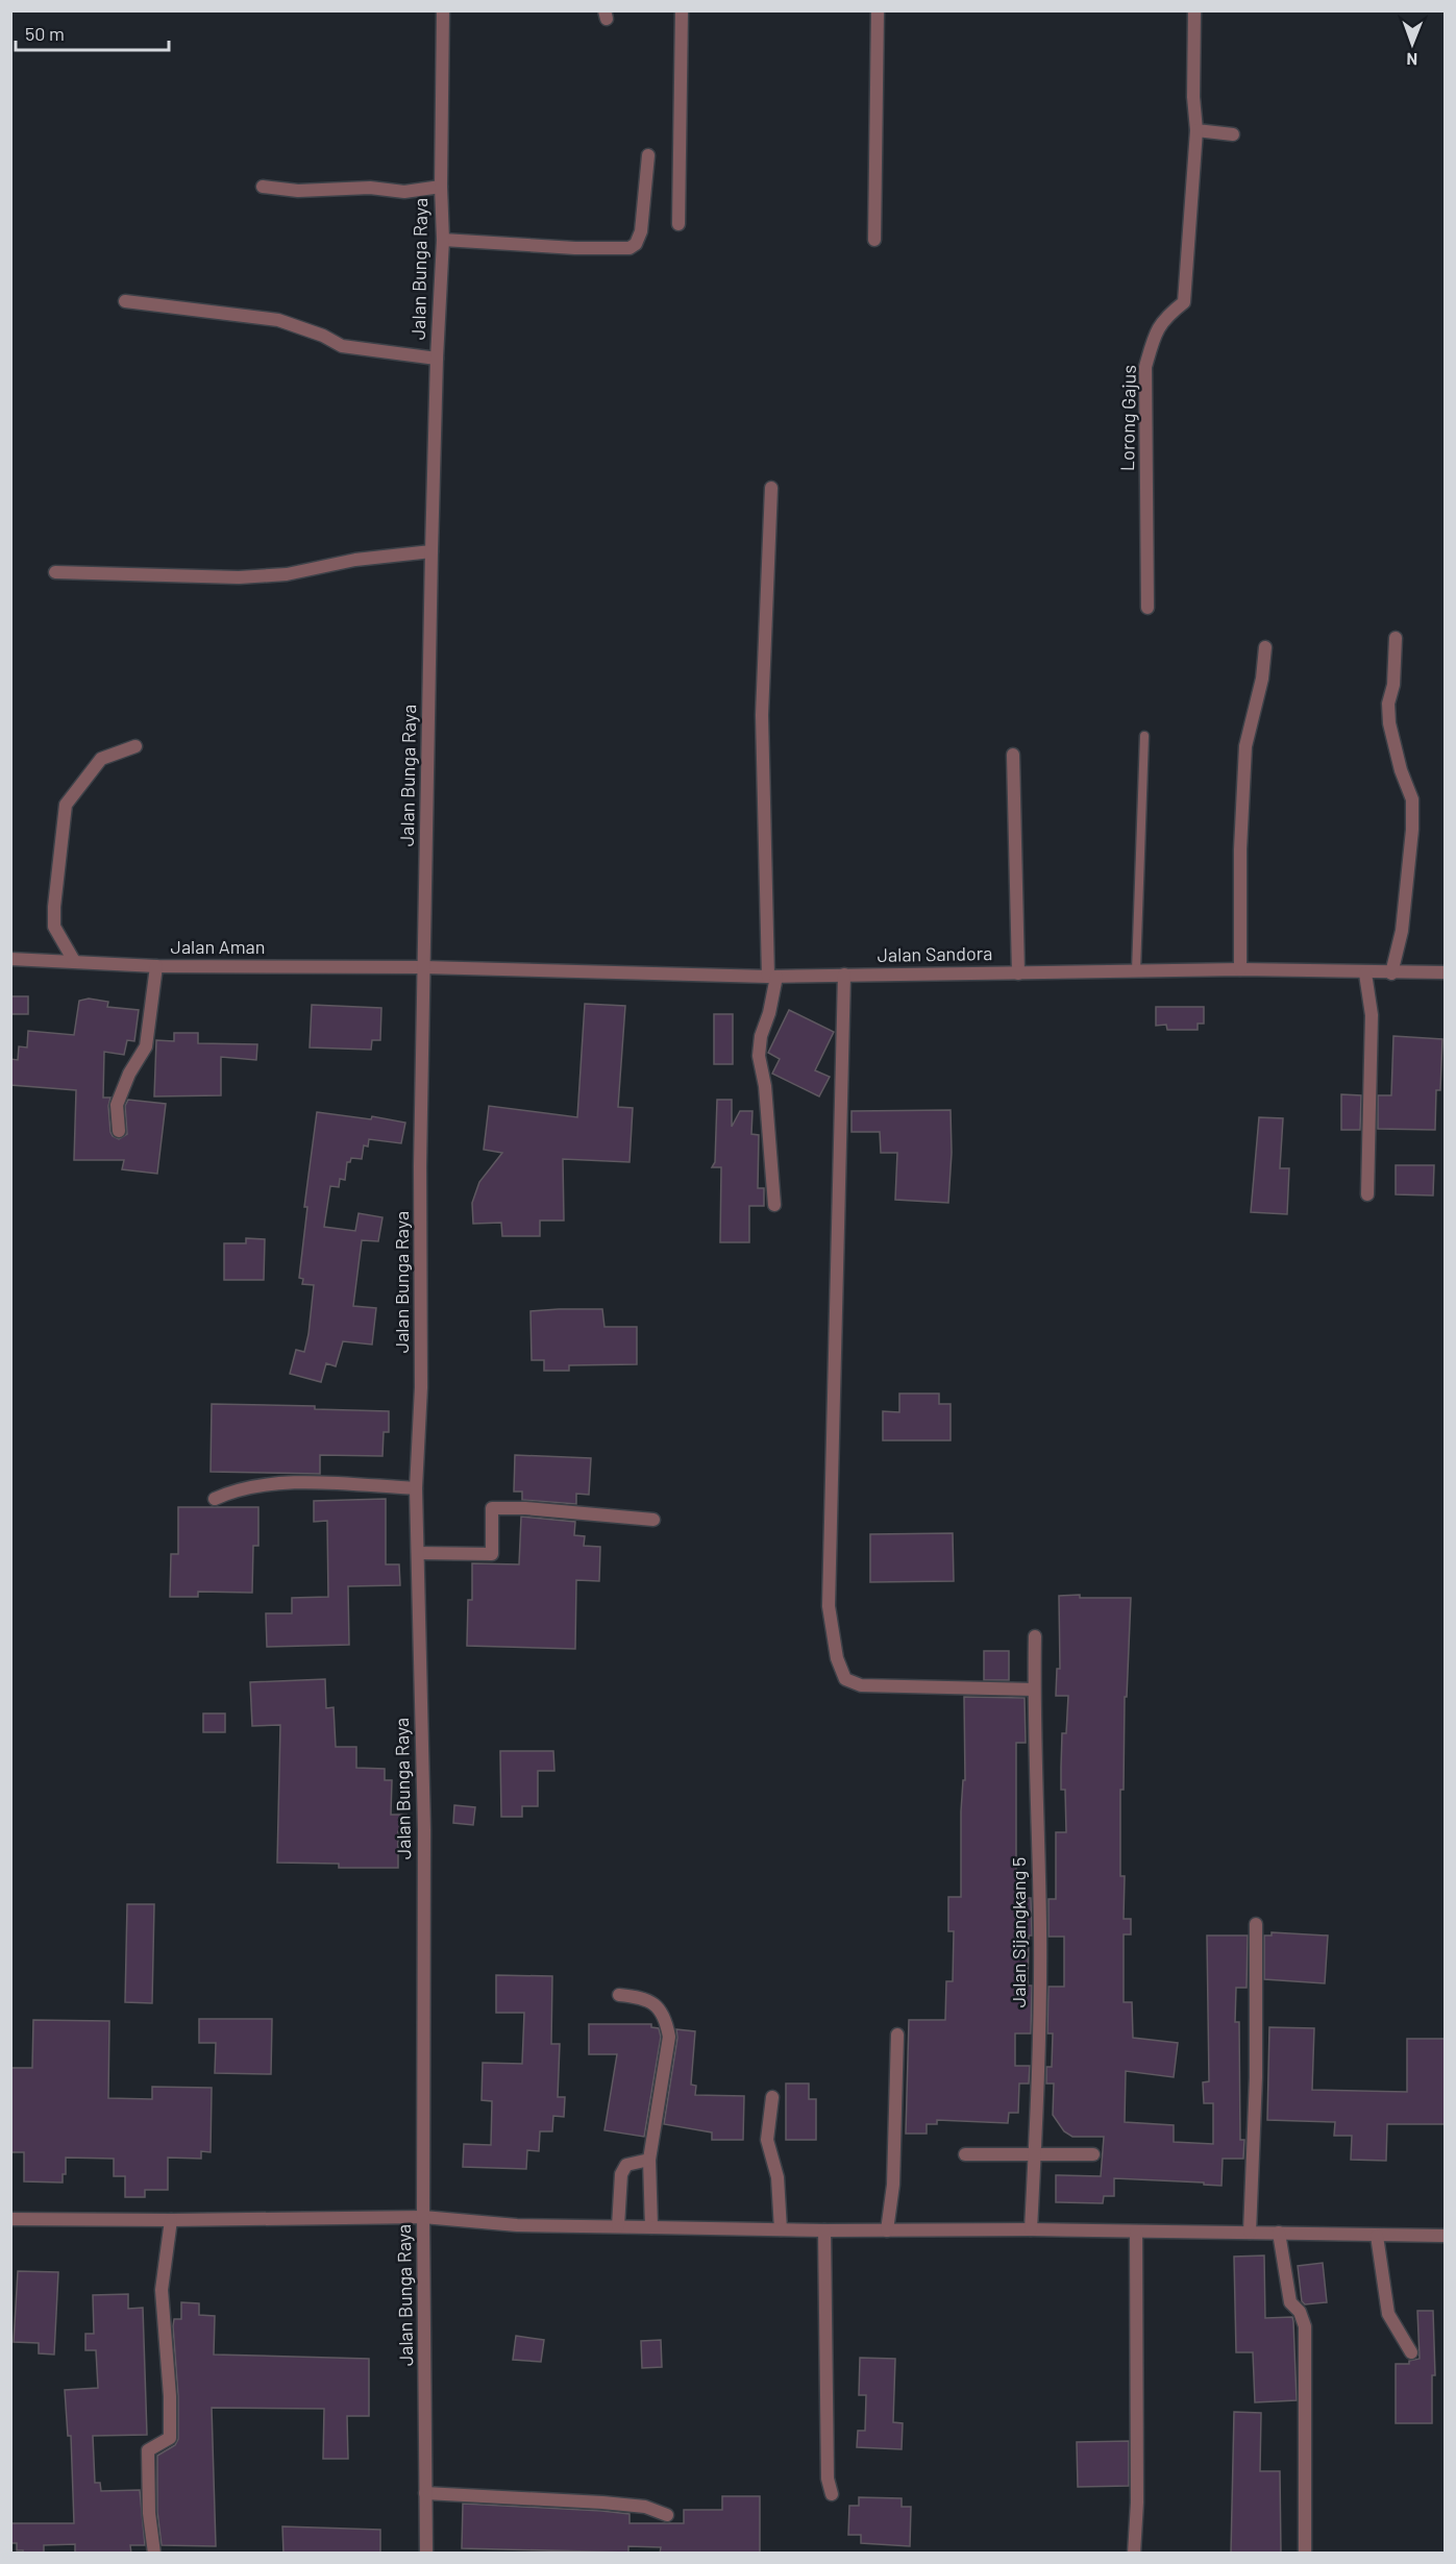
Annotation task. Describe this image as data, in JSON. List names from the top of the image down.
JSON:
{
  "streets": {
    "street": [
      "Jalan Bunga Raya",
      "Lorong Gajus",
      "Jalan Aman",
      "Jalan Sandora",
      "Jalan Sijangkang 5"
    ]
  },
  "crossings": [
    ["Jalan Bunga Raya", "Jalan Aman"],
    ["Jalan Bunga Raya", "Jalan Sandora"],
    ["Jalan Aman", "Jalan Sandora"]
  ],
  "scale_bar": "50 m",
  "north": "bottom"
}
